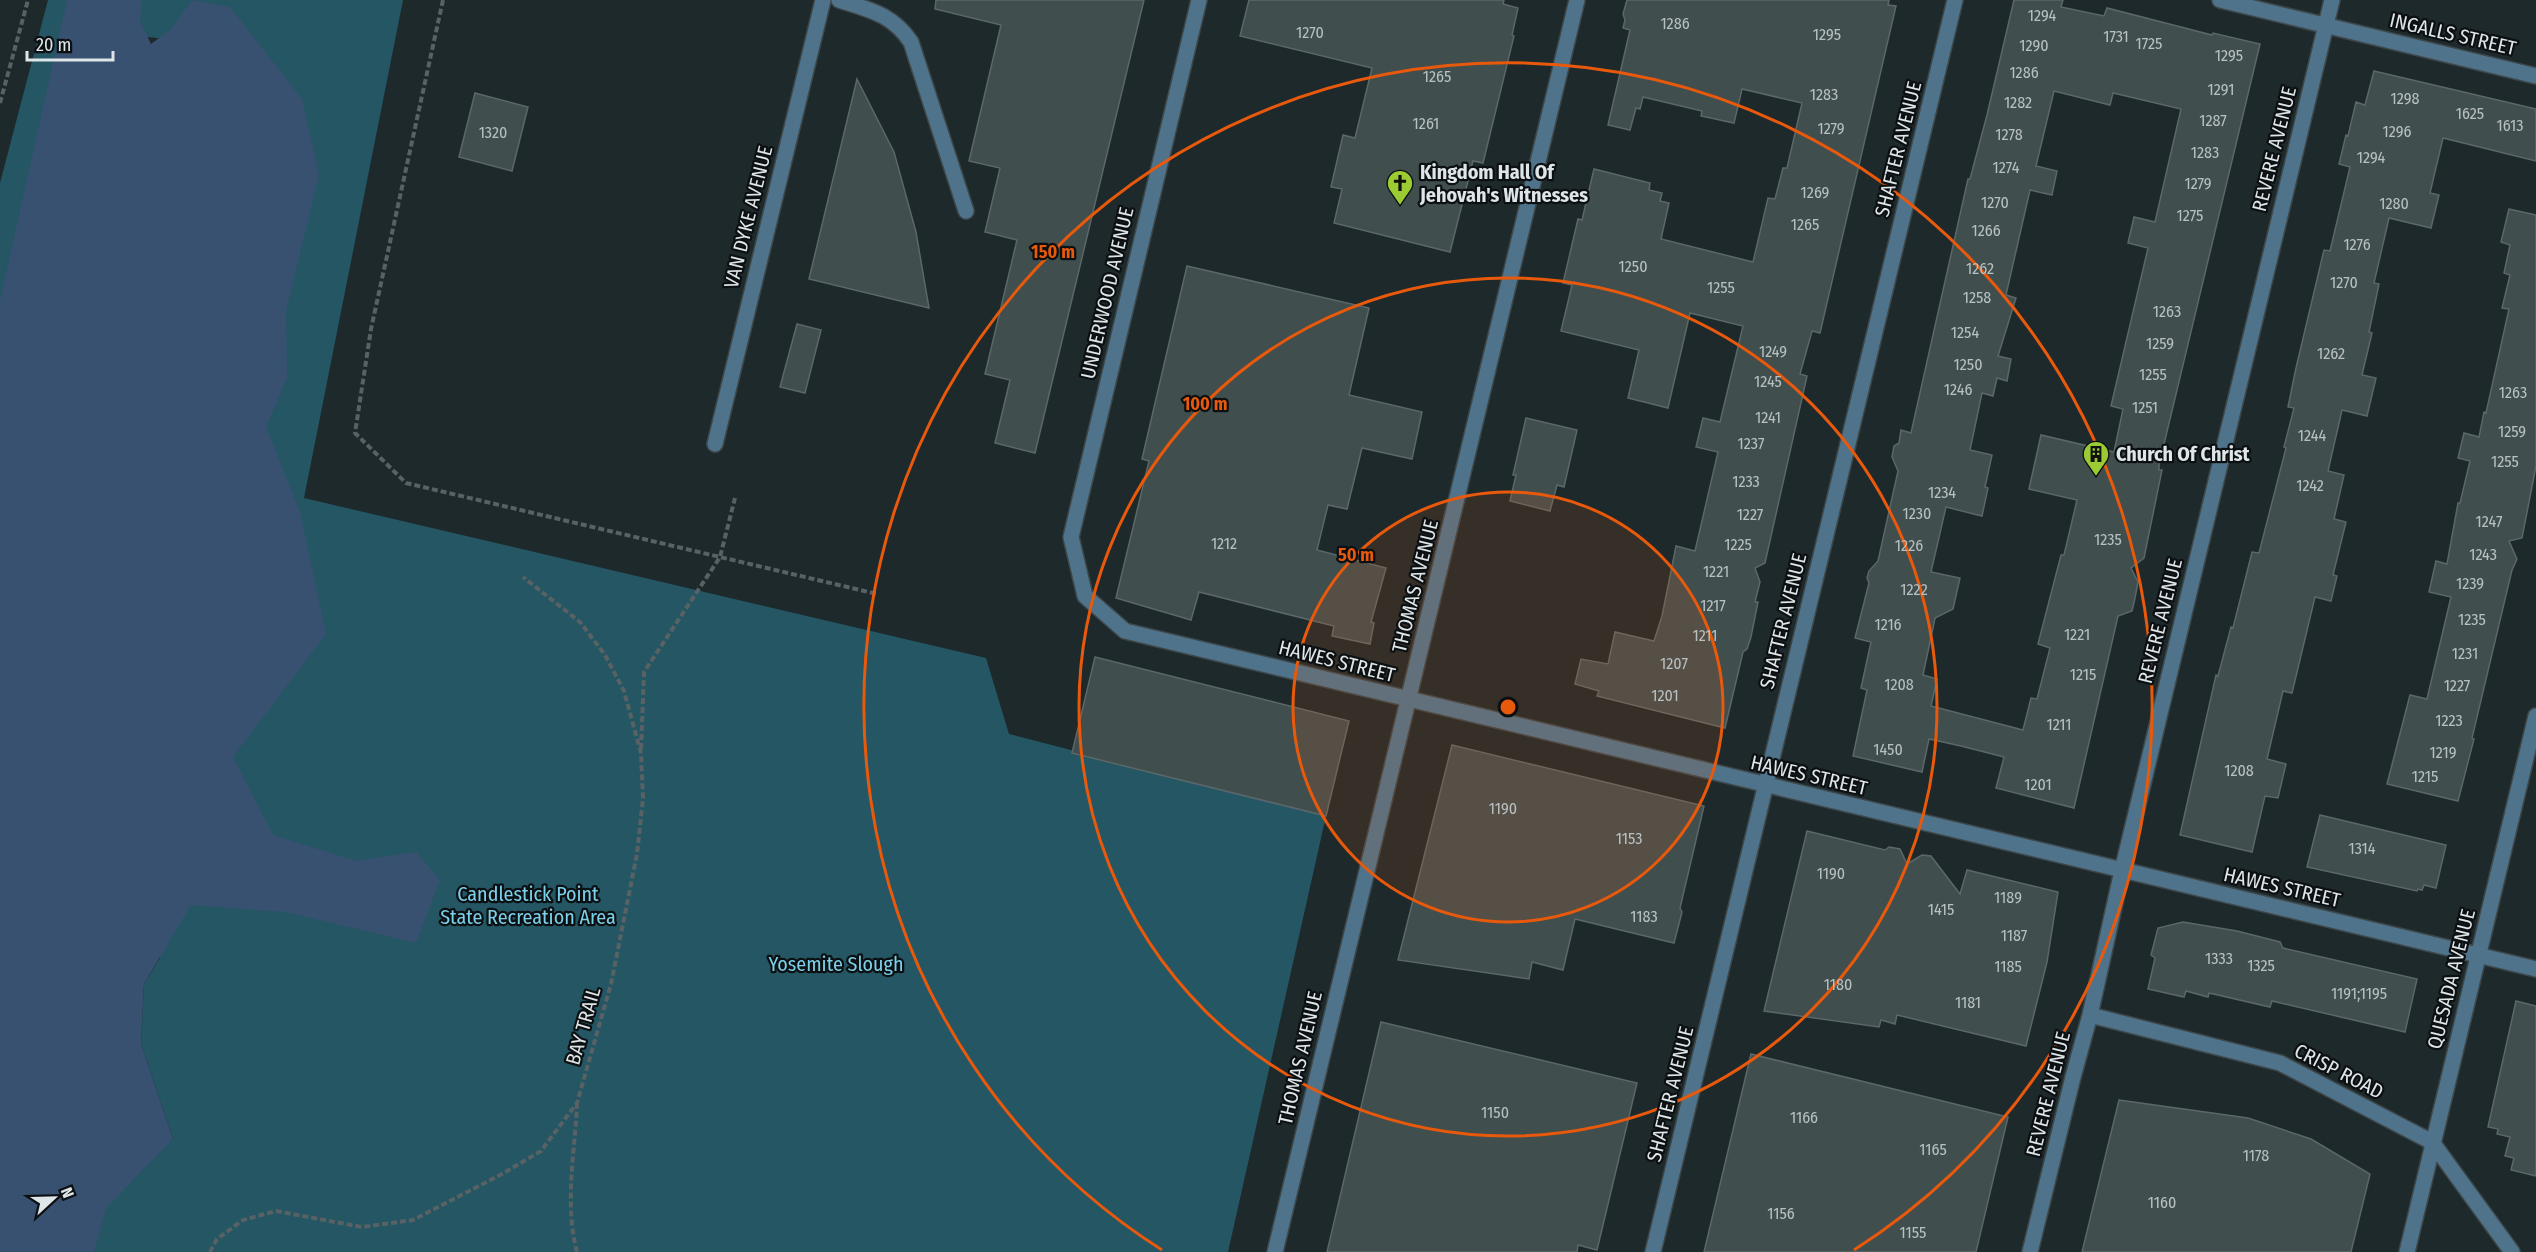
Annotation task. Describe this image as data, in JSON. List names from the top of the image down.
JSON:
{
  "streets": {
    "street": [
      "INGALLS STREET",
      "SHAFTER AVENUE",
      "REVERE AVENUE",
      "VAN DYKE AVENUE",
      "UNDERWOOD AVENUE",
      "THOMAS AVENUE",
      "HAWES STREET",
      "QUESADA AVENUE",
      "CRISP ROAD"
    ],
    "path": ["BAY TRAIL"]
  },
  "crossings": [
    ["INGALLS STREET", "REVERE AVENUE"],
    ["SHAFTER AVENUE", "HAWES STREET"],
    ["REVERE AVENUE", "HAWES STREET"],
    ["REVERE AVENUE", "CRISP ROAD"],
    ["UNDERWOOD AVENUE", "HAWES STREET"],
    ["THOMAS AVENUE", "HAWES STREET"],
    ["HAWES STREET", "QUESADA AVENUE"],
    ["QUESADA AVENUE", "CRISP ROAD"]
  ],
  "parks": ["Candlestick Point State Recreation Area", "Yosemite Slough"],
  "places": {
    "church": ["Kingdom Hall Of Jehovah's Witnesses"],
    "building": ["Church Of Christ"]
  },
  "house_numbers": [
    "1294",
    "1286",
    "1270",
    "1295",
    "1731",
    "1725",
    "1290",
    "1295",
    "1286",
    "1265",
    "1291",
    "1283",
    "1298",
    "1282",
    "1625",
    "1287",
    "1261",
    "1613",
    "1279",
    "1296",
    "1320",
    "1278",
    "1283",
    "1294",
    "1274",
    "1279",
    "1269",
    "1270",
    "1280",
    "1275",
    "1265",
    "1266",
    "1276",
    "1250",
    "1262",
    "1270",
    "1255",
    "1258",
    "1263",
    "1254",
    "1259",
    "1249",
    "1262",
    "1250",
    "1255",
    "1245",
    "1246",
    "1263",
    "1251",
    "1241",
    "1259",
    "1244",
    "1237",
    "1255",
    "1233",
    "1242",
    "1234",
    "1230",
    "1227",
    "1247",
    "1235",
    "1212",
    "1225",
    "1226",
    "1243",
    "1221",
    "1239",
    "1222",
    "1217",
    "1235",
    "1216",
    "1221",
    "1211",
    "1231",
    "1207",
    "1215",
    "1208",
    "1227",
    "1201",
    "1223",
    "1211",
    "1450",
    "1219",
    "1208",
    "1215",
    "1201",
    "1190",
    "1153",
    "1314",
    "1190",
    "1189",
    "1415",
    "1183",
    "1187",
    "1333",
    "1325",
    "1185",
    "1180",
    "1191;1195",
    "1181",
    "1150",
    "1166",
    "1165",
    "1178",
    "1160",
    "1156",
    "1155"
  ],
  "scale_bar": "20 m",
  "north": "right",
  "rings": ["150 m", "100 m", "50 m"]
}
